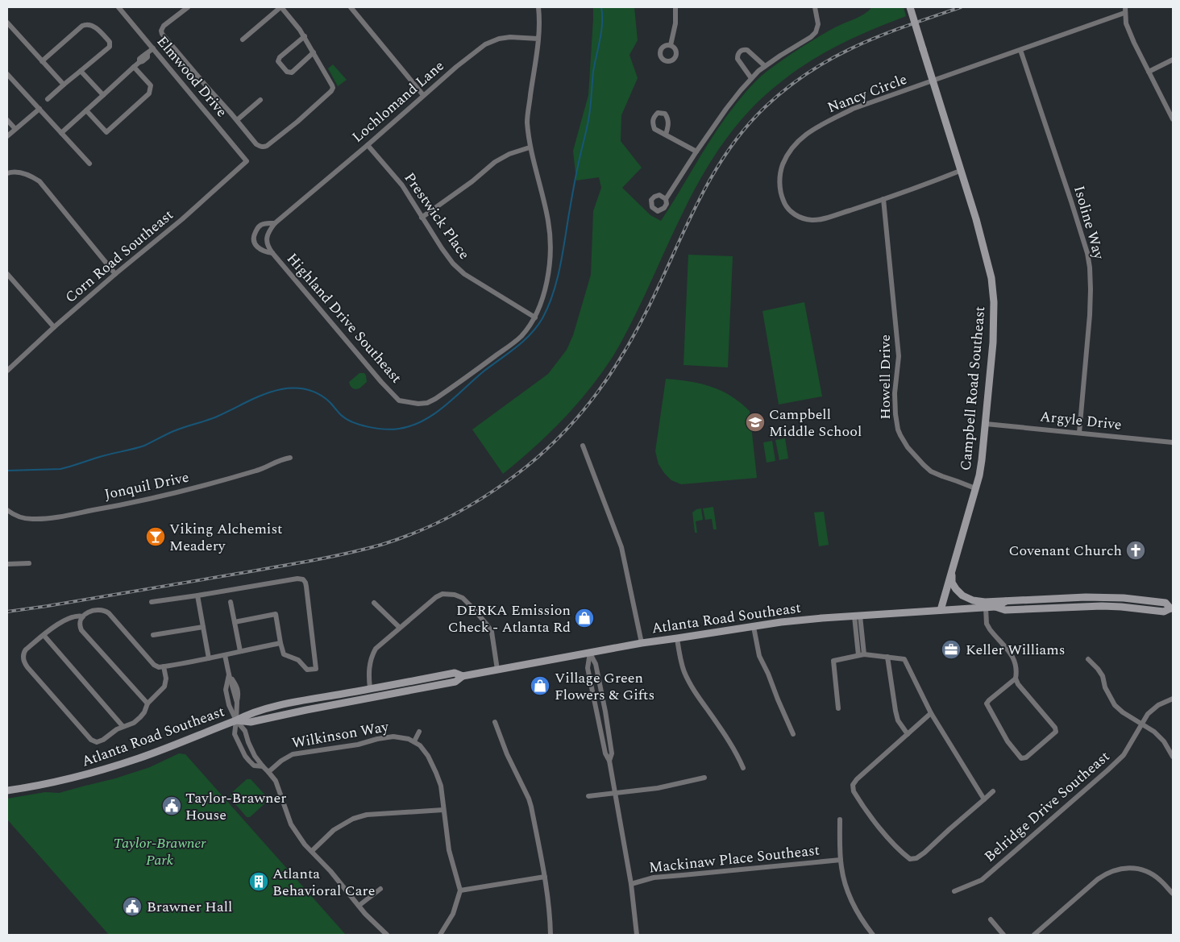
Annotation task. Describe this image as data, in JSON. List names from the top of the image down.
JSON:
{
  "streets": {
    "main road": ["Campbell Road Southeast", "Atlanta Road Southeast"],
    "street": [
      "Elmwood Drive",
      "Nancy Circle",
      "Lochlomand Lane",
      "Prestwick Place",
      "Isoline Way",
      "Corn Road Southeast",
      "Highland Drive Southeast",
      "Howell Drive",
      "Argyle Drive",
      "Jonquil Drive",
      "Wilkinson Way",
      "Belridge Drive Southeast",
      "Mackinaw Place Southeast"
    ]
  },
  "crossings": [
    ["Elmwood Drive", "Corn Road Southeast"],
    ["Nancy Circle", "Isoline Way"],
    ["Nancy Circle", "Howell Drive"],
    ["Nancy Circle", "Campbell Road Southeast"],
    ["Lochlomand Lane", "Prestwick Place"],
    ["Lochlomand Lane", "Highland Drive Southeast"],
    ["Prestwick Place", "Highland Drive Southeast"],
    ["Isoline Way", "Argyle Drive"],
    ["Howell Drive", "Campbell Road Southeast"],
    ["Campbell Road Southeast", "Argyle Drive"],
    ["Campbell Road Southeast", "Atlanta Road Southeast"]
  ],
  "parks": ["Taylor-Brawner Park"],
  "places": {
    "school or university": ["Campbell Middle School"],
    "bar": ["Viking Alchemist Meadery"],
    "church": ["Covenant Church"],
    "shop": ["DERKA Emission Check - Atlanta Rd", "Village Green Flowers & Gifts"],
    "office": ["Keller Williams"],
    "public building": ["Taylor-Brawner House", "Brawner Hall"],
    "building": ["Atlanta Behavioral Care"]
  }
}
